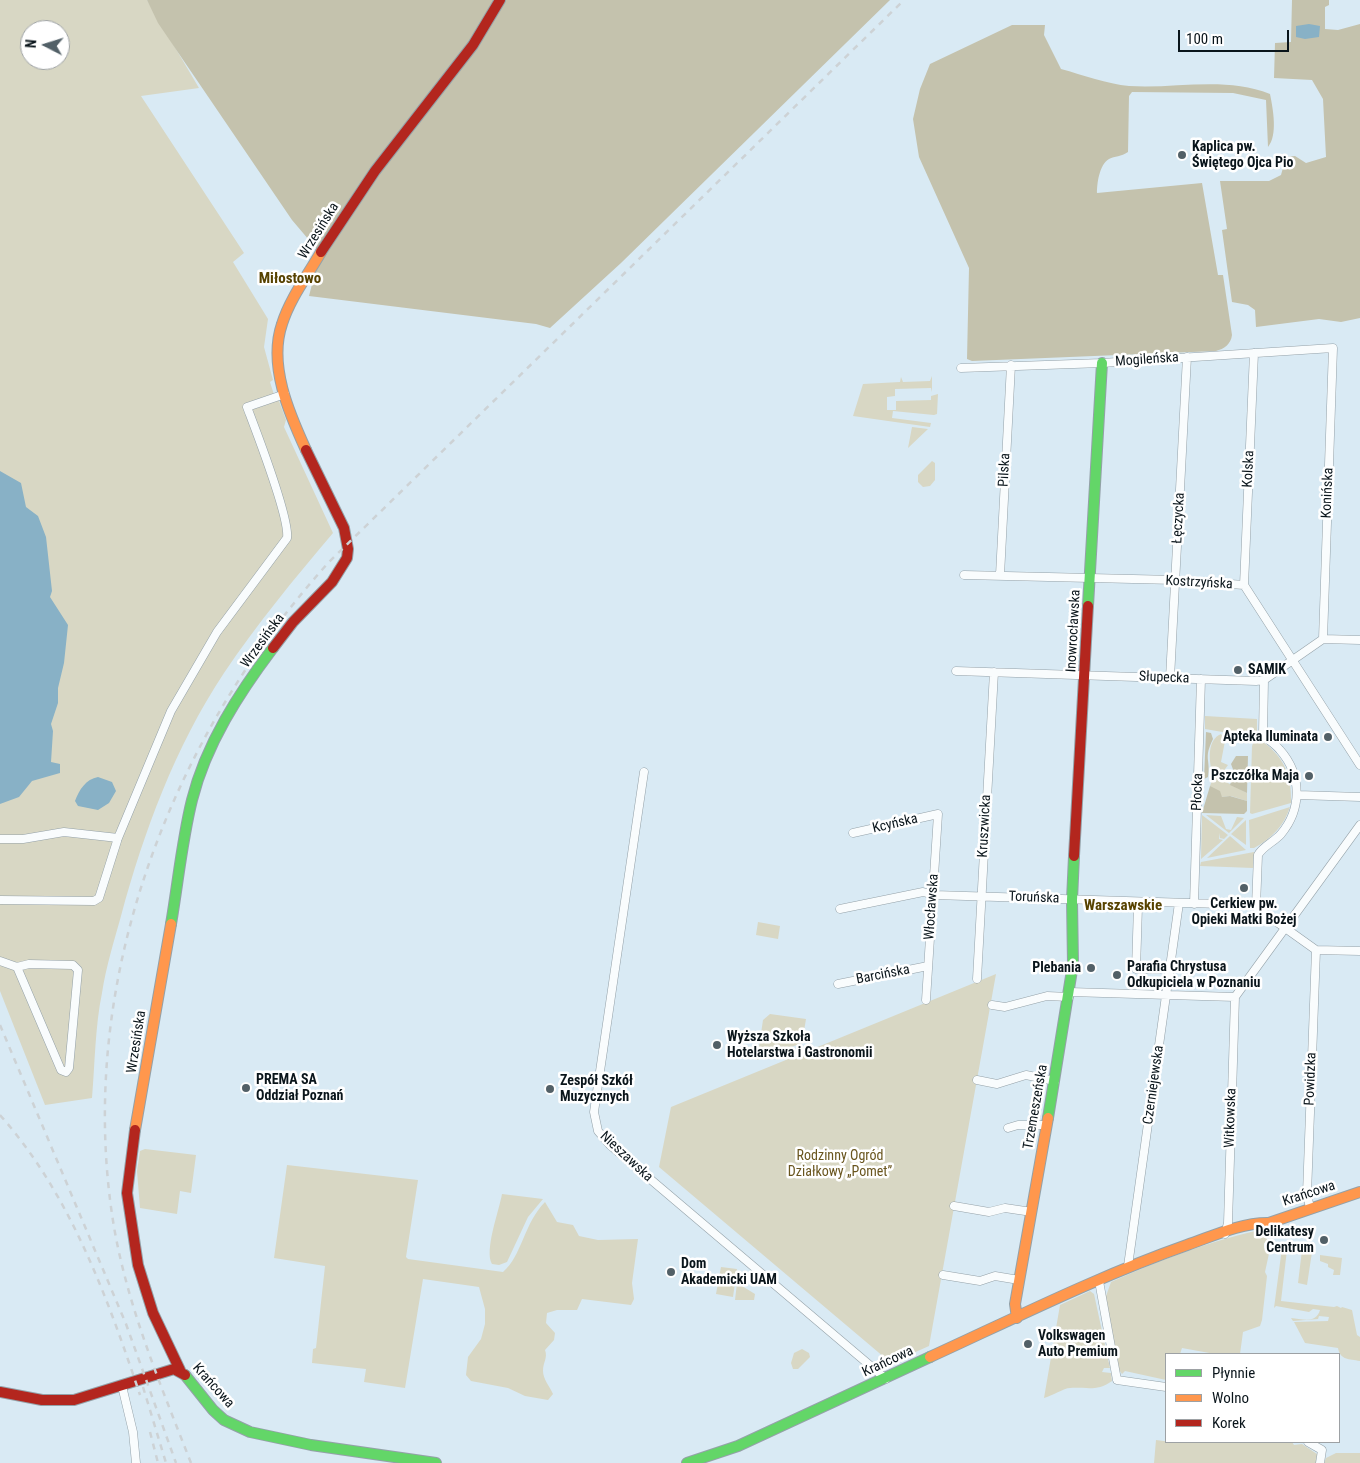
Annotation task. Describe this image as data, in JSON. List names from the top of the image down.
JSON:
{
  "streets": {
    "street": [
      "Wrzesińska",
      "Mogileńska",
      "Kolska",
      "Pilska",
      "Konińska",
      "Łęczycka",
      "Kostrzyńska",
      "Inowrocławska",
      "Słupecka",
      "Płocka",
      "Kcyńska",
      "Kruszwicka",
      "Toruńska",
      "Włocławska",
      "Barcińska",
      "Powidzka",
      "Czerniejewska",
      "Trzemeszeńska",
      "Witkowska",
      "Nieszawska",
      "Krańcowa"
    ]
  },
  "crossings": [
    ["Wrzesińska", "Krańcowa"],
    ["Mogileńska", "Kolska"],
    ["Mogileńska", "Pilska"],
    ["Mogileńska", "Konińska"],
    ["Mogileńska", "Łęczycka"],
    ["Mogileńska", "Inowrocławska"],
    ["Kolska", "Kostrzyńska"],
    ["Pilska", "Kostrzyńska"],
    ["Łęczycka", "Kostrzyńska"],
    ["Łęczycka", "Słupecka"],
    ["Kostrzyńska", "Inowrocławska"],
    ["Inowrocławska", "Słupecka"],
    ["Inowrocławska", "Toruńska"],
    ["Inowrocławska", "Trzemeszeńska"],
    ["Słupecka", "Płocka"],
    ["Słupecka", "Kruszwicka"],
    ["Płocka", "Toruńska"],
    ["Kcyńska", "Włocławska"],
    ["Kruszwicka", "Toruńska"],
    ["Toruńska", "Włocławska"],
    ["Toruńska", "Czerniejewska"],
    ["Toruńska", "Trzemeszeńska"],
    ["Włocławska", "Barcińska"],
    ["Powidzka", "Krańcowa"],
    ["Czerniejewska", "Krańcowa"],
    ["Trzemeszeńska", "Krańcowa"],
    ["Witkowska", "Krańcowa"],
    ["Nieszawska", "Krańcowa"]
  ],
  "districts": ["Miłostowo", "Warszawskie"],
  "parks": ["Rodzinny Ogród Działkowy „Pomet”"],
  "places": [
    "Kaplica pw. Świętego Ojca Pio",
    "SAMIK",
    "Apteka Iluminata",
    "Pszczółka Maja",
    "Cerkiew pw. Opieki Matki Bożej",
    "Plebania",
    "Parafia Chrystusa Odkupiciela w Poznaniu",
    "Wyższa Szkoła Hotelarstwa i Gastronomii",
    "PREMA SA Oddział Poznań",
    "Zespół Szkół Muzycznych",
    "Delikatesy Centrum",
    "Dom Akademicki UAM",
    "Volkswagen Auto Premium"
  ],
  "legend": ["Płynnie", "Wolno", "Korek"],
  "scale_bar": "100 m",
  "north": "left"
}
